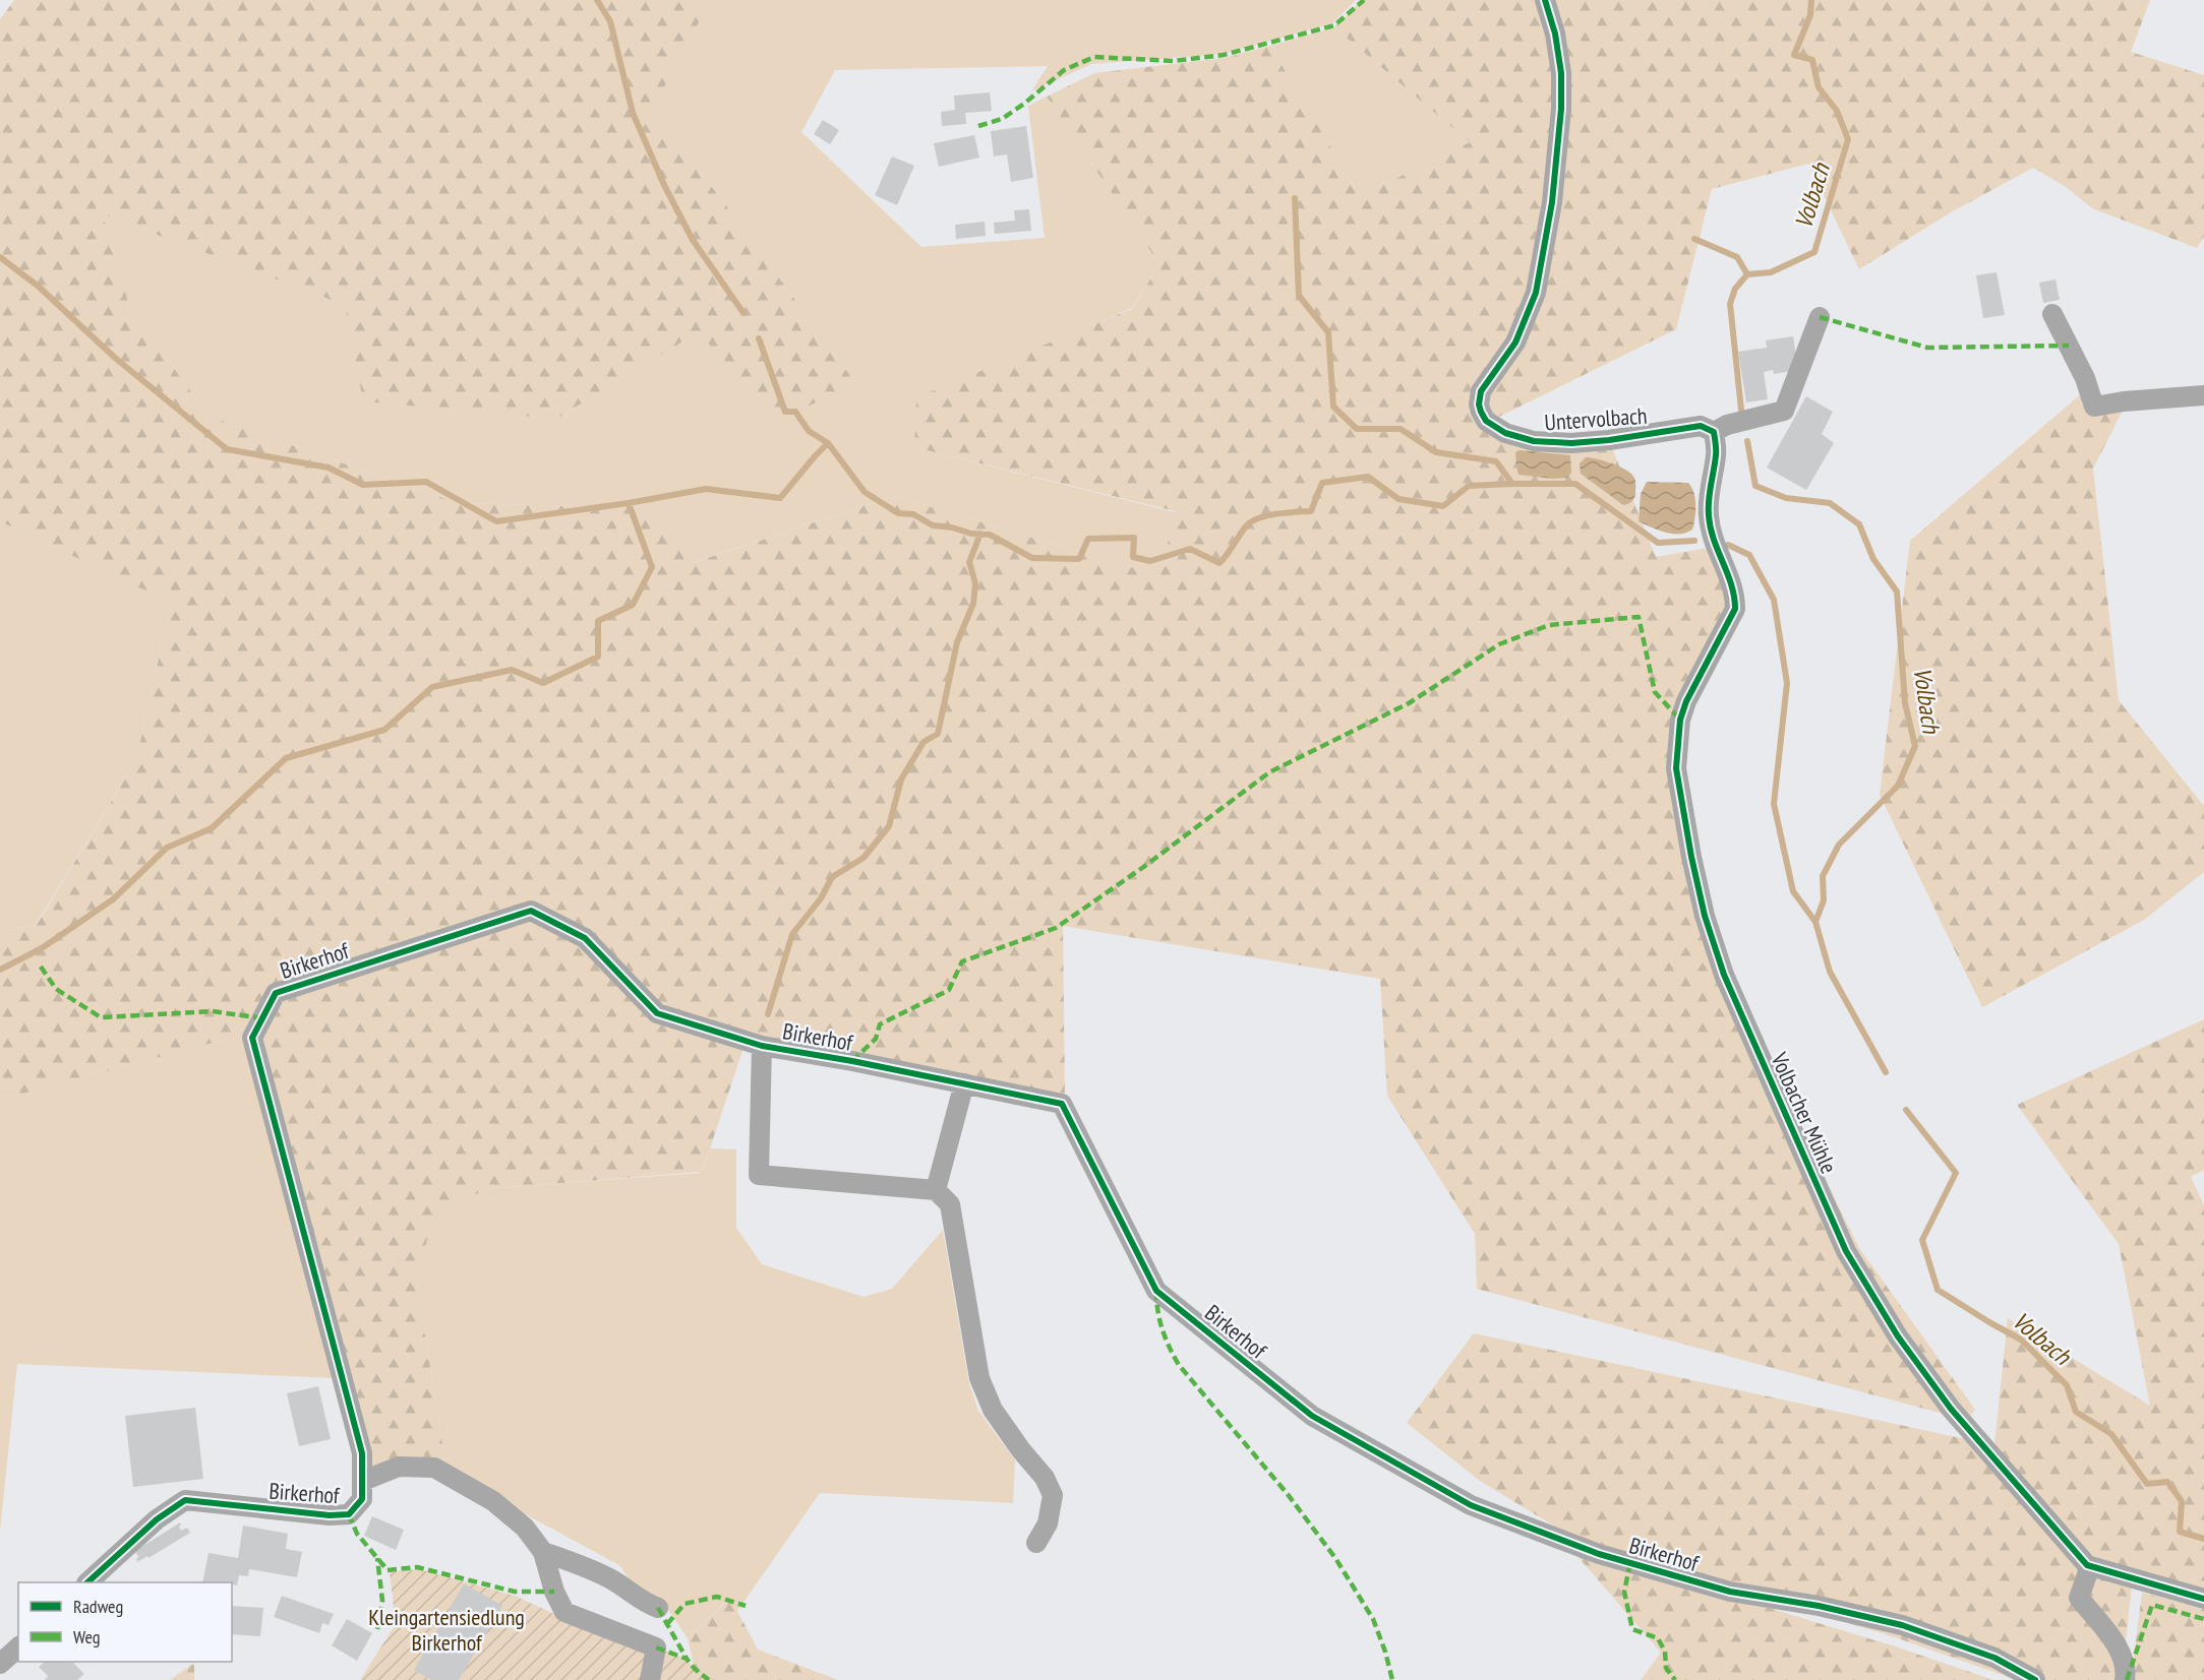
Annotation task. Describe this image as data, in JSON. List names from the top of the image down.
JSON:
{
  "streets": {
    "street": ["Untervolbach", "Birkerhof", "Volbacher Mühle"]
  },
  "crossings": [
    ["Untervolbach", "Volbacher Mühle"]
  ],
  "water": ["Volbach"],
  "parks": ["Kleingartensiedlung Birkerhof"],
  "legend": ["Radweg", "Weg"]
}
